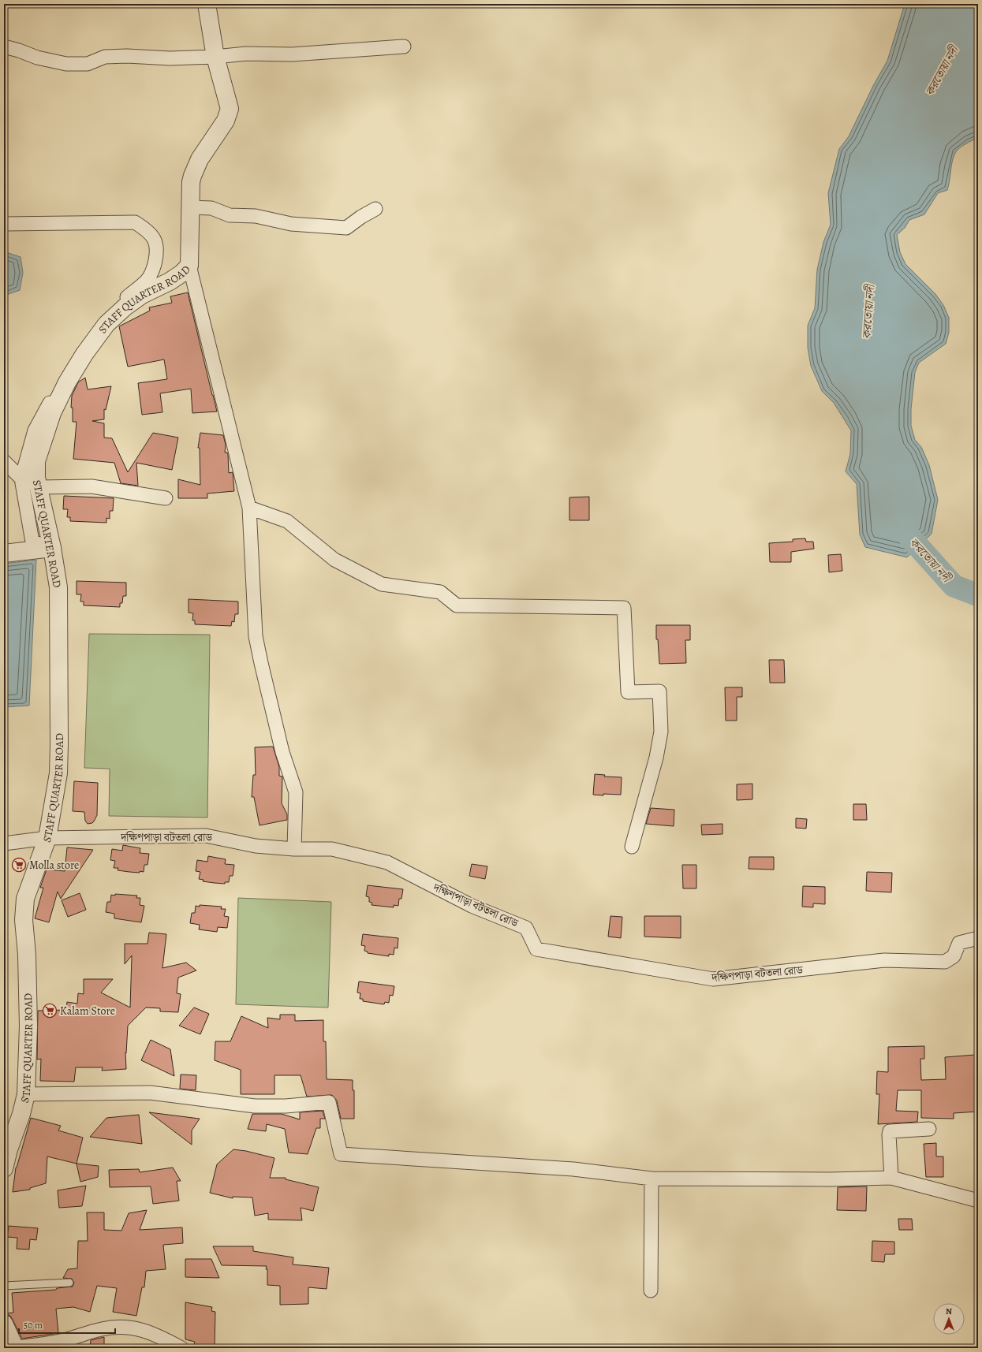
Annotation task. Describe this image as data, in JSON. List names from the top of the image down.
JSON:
{
  "streets": {
    "street": ["STAFF QUARTER ROAD", "দক্ষিণপাড়া বটতলা রোড"]
  },
  "crossings": [
    ["STAFF QUARTER ROAD", "দক্ষিণপাড়া বটতলা রোড"]
  ],
  "water": ["করতোয়া নদী"],
  "places": {
    "supermarket": ["Molla store", "Kalam Store"]
  },
  "scale_bar": "50 m",
  "north": "top"
}
